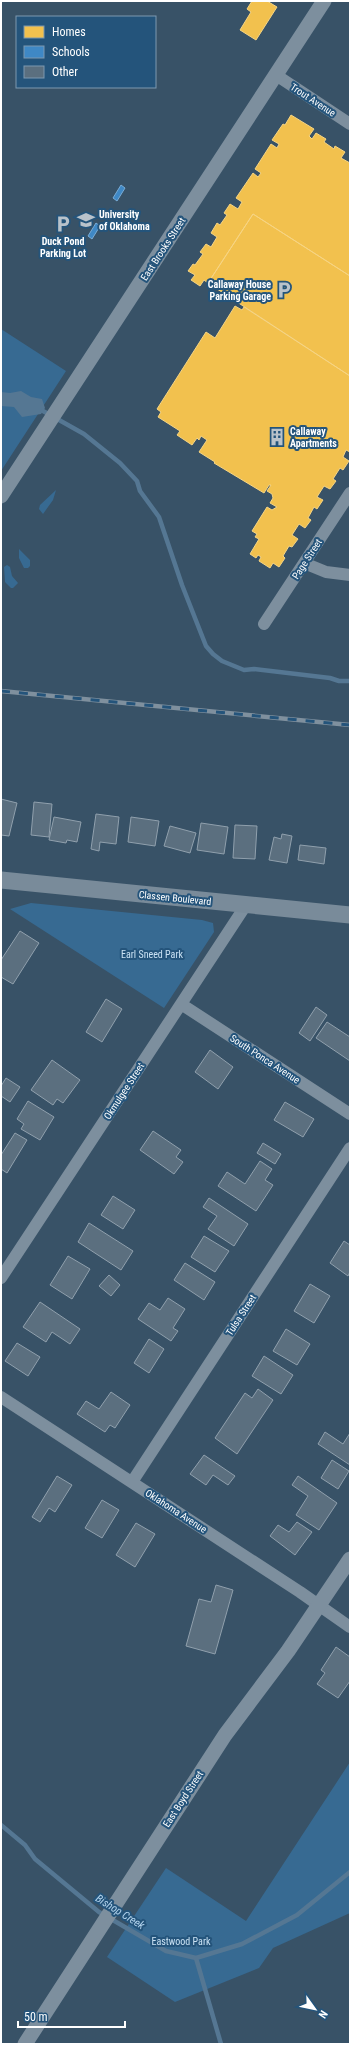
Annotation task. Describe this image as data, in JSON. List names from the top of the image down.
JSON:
{
  "streets": {
    "main road": ["Classen Boulevard"],
    "street": [
      "Trout Avenue",
      "East Brooks Street",
      "Page Street",
      "South Ponca Avenue",
      "Okmulgee Street",
      "Tulsa Street",
      "Oklahoma Avenue",
      "East Boyd Street"
    ]
  },
  "crossings": [
    ["Trout Avenue", "East Brooks Street"],
    ["Classen Boulevard", "Okmulgee Street"],
    ["South Ponca Avenue", "Okmulgee Street"],
    ["Tulsa Street", "Oklahoma Avenue"],
    ["Oklahoma Avenue", "East Boyd Street"]
  ],
  "water": ["Bishop Creek"],
  "parks": ["Earl Sneed Park", "Eastwood Park"],
  "places": {
    "school or university": ["University of Oklahoma"],
    "parking": ["Duck Pond Parking Lot", "Callaway House Parking Garage"],
    "building": ["Callaway Apartments"]
  },
  "legend": ["Homes", "Schools", "Other"],
  "scale_bar": "50 m",
  "north": "bottom right"
}
